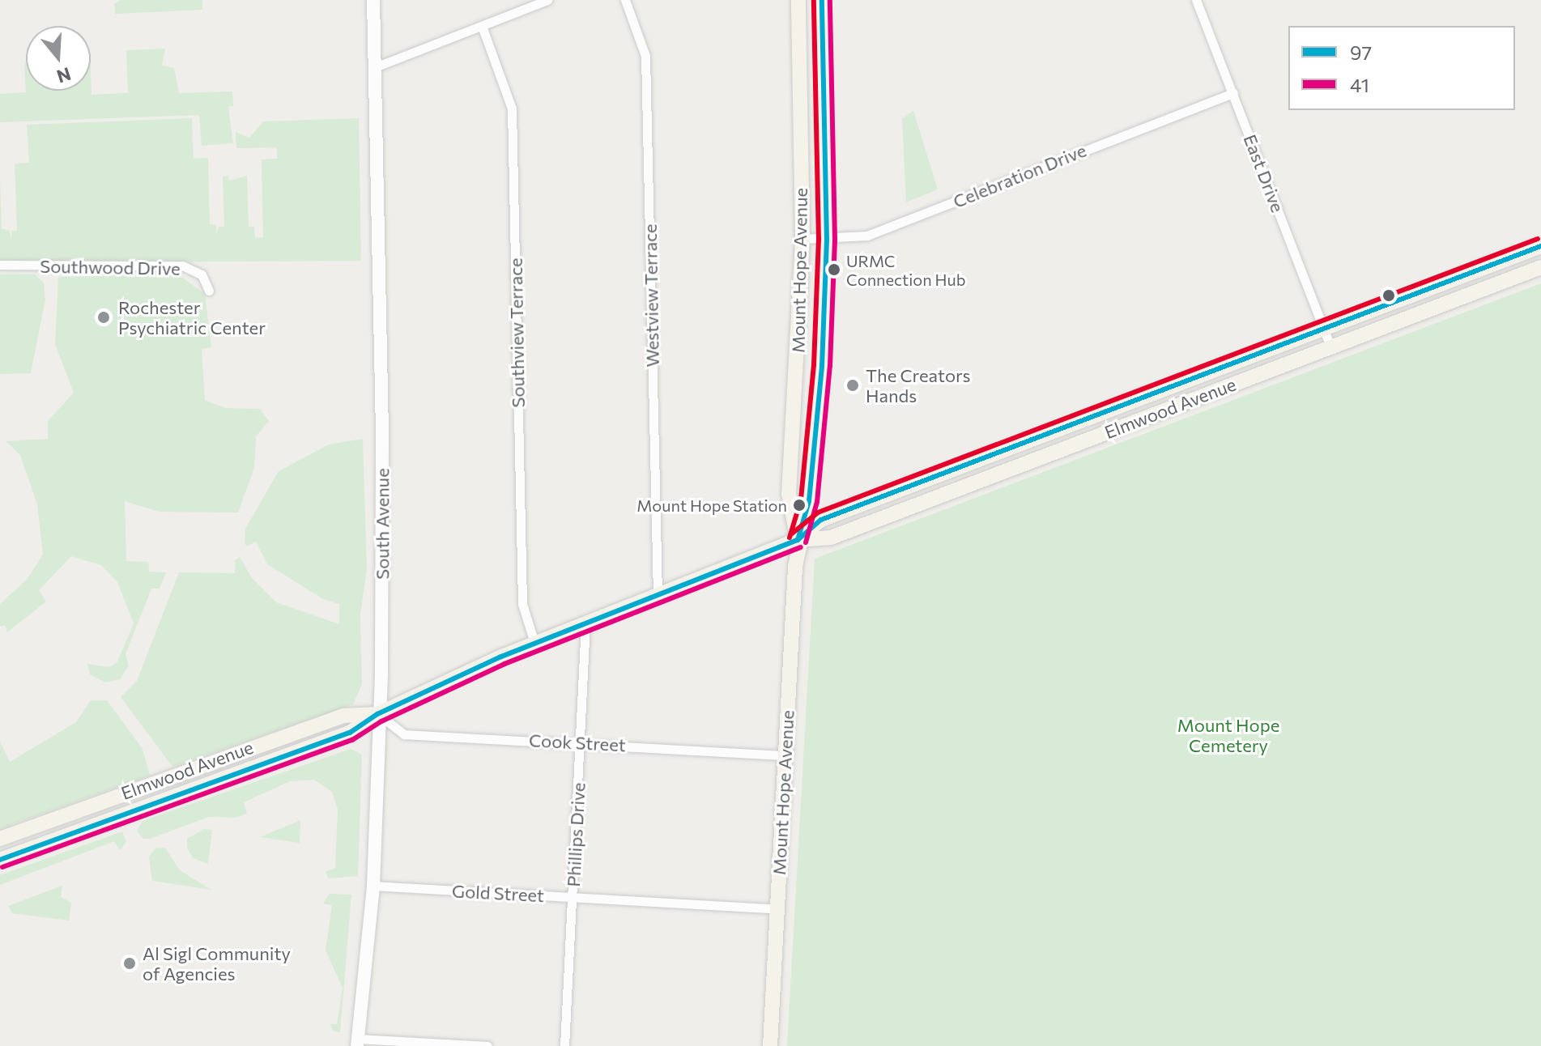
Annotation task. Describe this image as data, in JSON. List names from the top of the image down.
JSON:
{
  "streets": {
    "main road": ["Mount Hope Avenue", "Elmwood Avenue", "South Avenue"],
    "street": [
      "East Drive",
      "Celebration Drive",
      "Southwood Drive",
      "Westview Terrace",
      "Southview Terrace",
      "Cook Street",
      "Phillips Drive",
      "Gold Street"
    ]
  },
  "crossings": [
    ["East Drive", "Celebration Drive"],
    ["East Drive", "Elmwood Avenue"],
    ["Celebration Drive", "Mount Hope Avenue"],
    ["Mount Hope Avenue", "Elmwood Avenue"],
    ["Mount Hope Avenue", "Cook Street"],
    ["Mount Hope Avenue", "Gold Street"],
    ["Westview Terrace", "Elmwood Avenue"],
    ["Southview Terrace", "Elmwood Avenue"],
    ["Elmwood Avenue", "South Avenue"],
    ["Elmwood Avenue", "Cook Street"],
    ["Elmwood Avenue", "Phillips Drive"],
    ["South Avenue", "Cook Street"],
    ["South Avenue", "Gold Street"],
    ["Cook Street", "Phillips Drive"],
    ["Phillips Drive", "Gold Street"]
  ],
  "parks": ["Mount Hope Cemetery"],
  "places": [
    "URMC Connection Hub",
    "Rochester Psychiatric Center",
    "The Creators Hands",
    "Mount Hope Station",
    "Al Sigl Community of Agencies"
  ],
  "lines": ["transit line 97", "transit line 41"],
  "legend": ["97", "41"],
  "north": "bottom"
}
